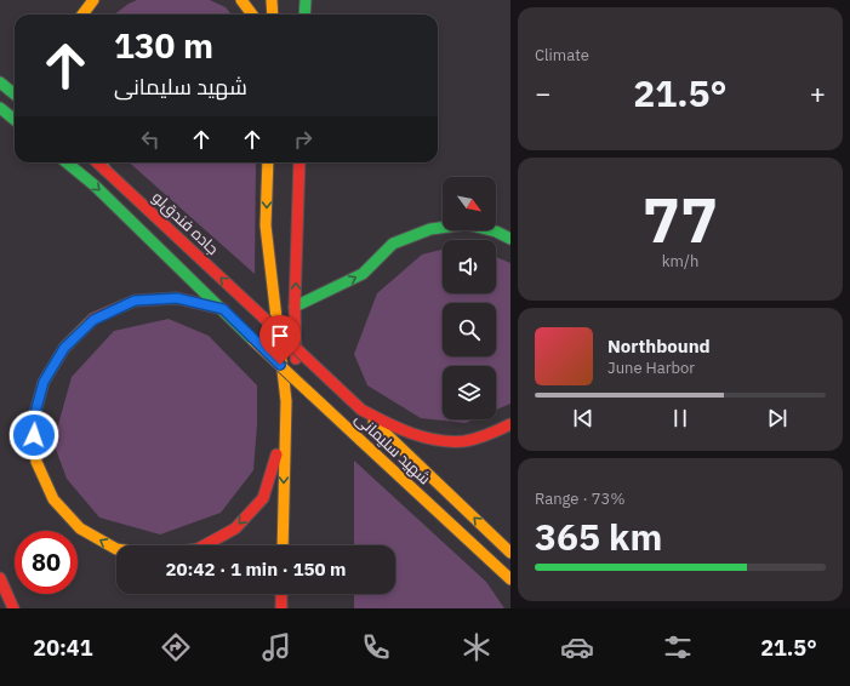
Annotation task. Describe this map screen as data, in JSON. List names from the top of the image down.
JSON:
{
  "streets": {
    "main road": ["جاده فندق‌لو", "شهید سلیمانی"]
  },
  "crossings": [
    ["جاده فندق‌لو", "شهید سلیمانی"]
  ],
  "one_way": ["جاده فندق‌لو"],
  "north": "bottom right",
  "page": {
    "tile": [
      "Climate",
      ["77", "km/h"],
      ["Range · 73%", "365 km"]
    ],
    "turn": ["130 m", "شهید سلیمانی"],
    "heat": ["−", "21.5°", "+"],
    "song": ["Northbound", "June Harbor"],
    "limit": "80",
    "trip": "20:42 · 1 min · 150 m",
    "tabs": ["20:41", "21.5°"]
  }
}
